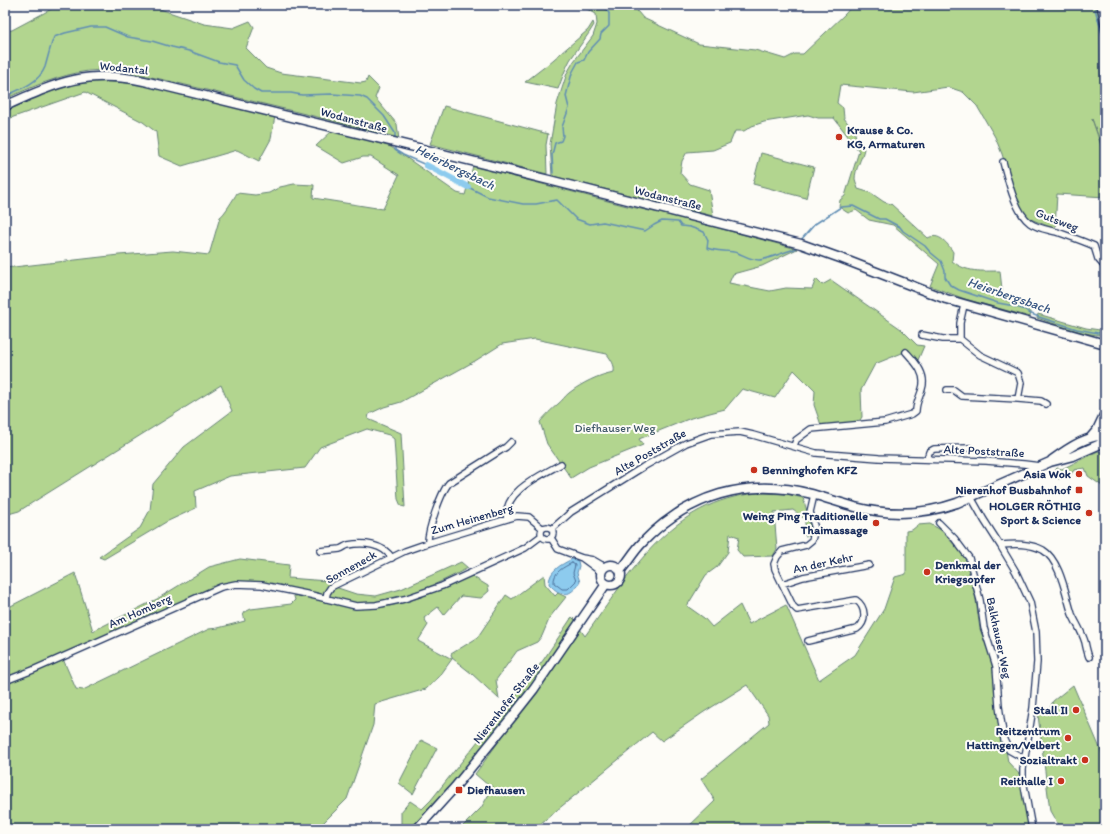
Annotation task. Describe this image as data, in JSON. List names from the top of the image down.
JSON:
{
  "streets": {
    "main road": ["Wodantal", "Wodanstraße", "Nierenhofer Straße"],
    "street": [
      "Gutsweg",
      "Alte Poststraße",
      "Zum Heinenberg",
      "An der Kehr",
      "Sonneneck",
      "Am Homberg",
      "Balkhauser Weg"
    ]
  },
  "crossings": [
    ["Wodantal", "Wodanstraße"],
    ["Alte Poststraße", "Zum Heinenberg"],
    ["Zum Heinenberg", "Sonneneck"],
    ["Sonneneck", "Am Homberg"]
  ],
  "water": ["Heierbergsbach"],
  "parks": ["Diefhauser Weg"],
  "places": {
    "other": [
      "Krause & Co. KG, Armaturen",
      "Benninghofen KFZ",
      "Asia Wok",
      "HOLGER RÖTHIG Sport & Science",
      "Weing Ping Traditionelle Thaimassage",
      "Denkmal der Kriegsopfer",
      "Stall II",
      "Reitzentrum Hattingen/Velbert",
      "Sozialtrakt",
      "Reithalle I"
    ],
    "transit": ["Nierenhof Busbahnhof", "Diefhausen"]
  }
}
